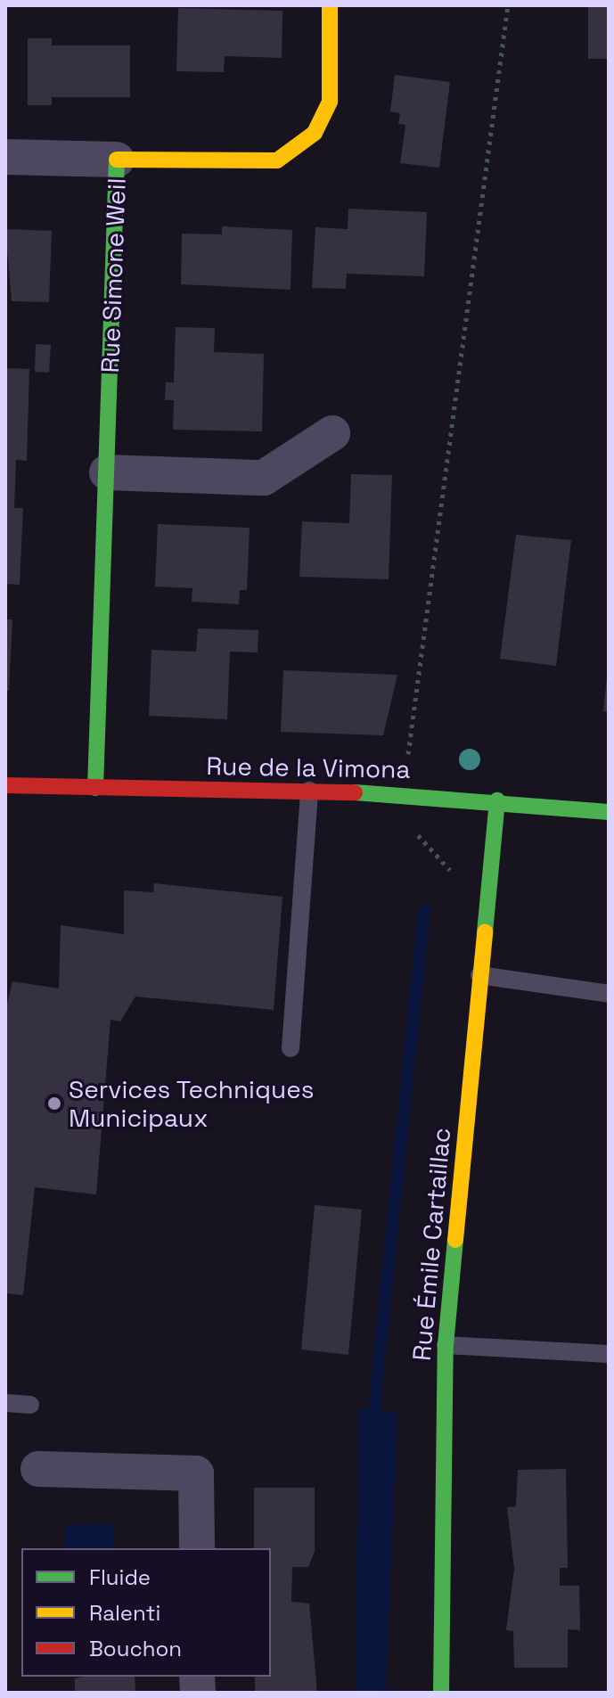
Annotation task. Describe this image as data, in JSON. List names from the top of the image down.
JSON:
{
  "streets": {
    "street": ["Rue Simone Weil", "Rue de la Vimona", "Rue Émile Cartaillac"]
  },
  "crossings": [
    ["Rue Simone Weil", "Rue de la Vimona"],
    ["Rue de la Vimona", "Rue Émile Cartaillac"]
  ],
  "places": ["Services Techniques Municipaux"],
  "legend": ["Fluide", "Ralenti", "Bouchon"]
}
